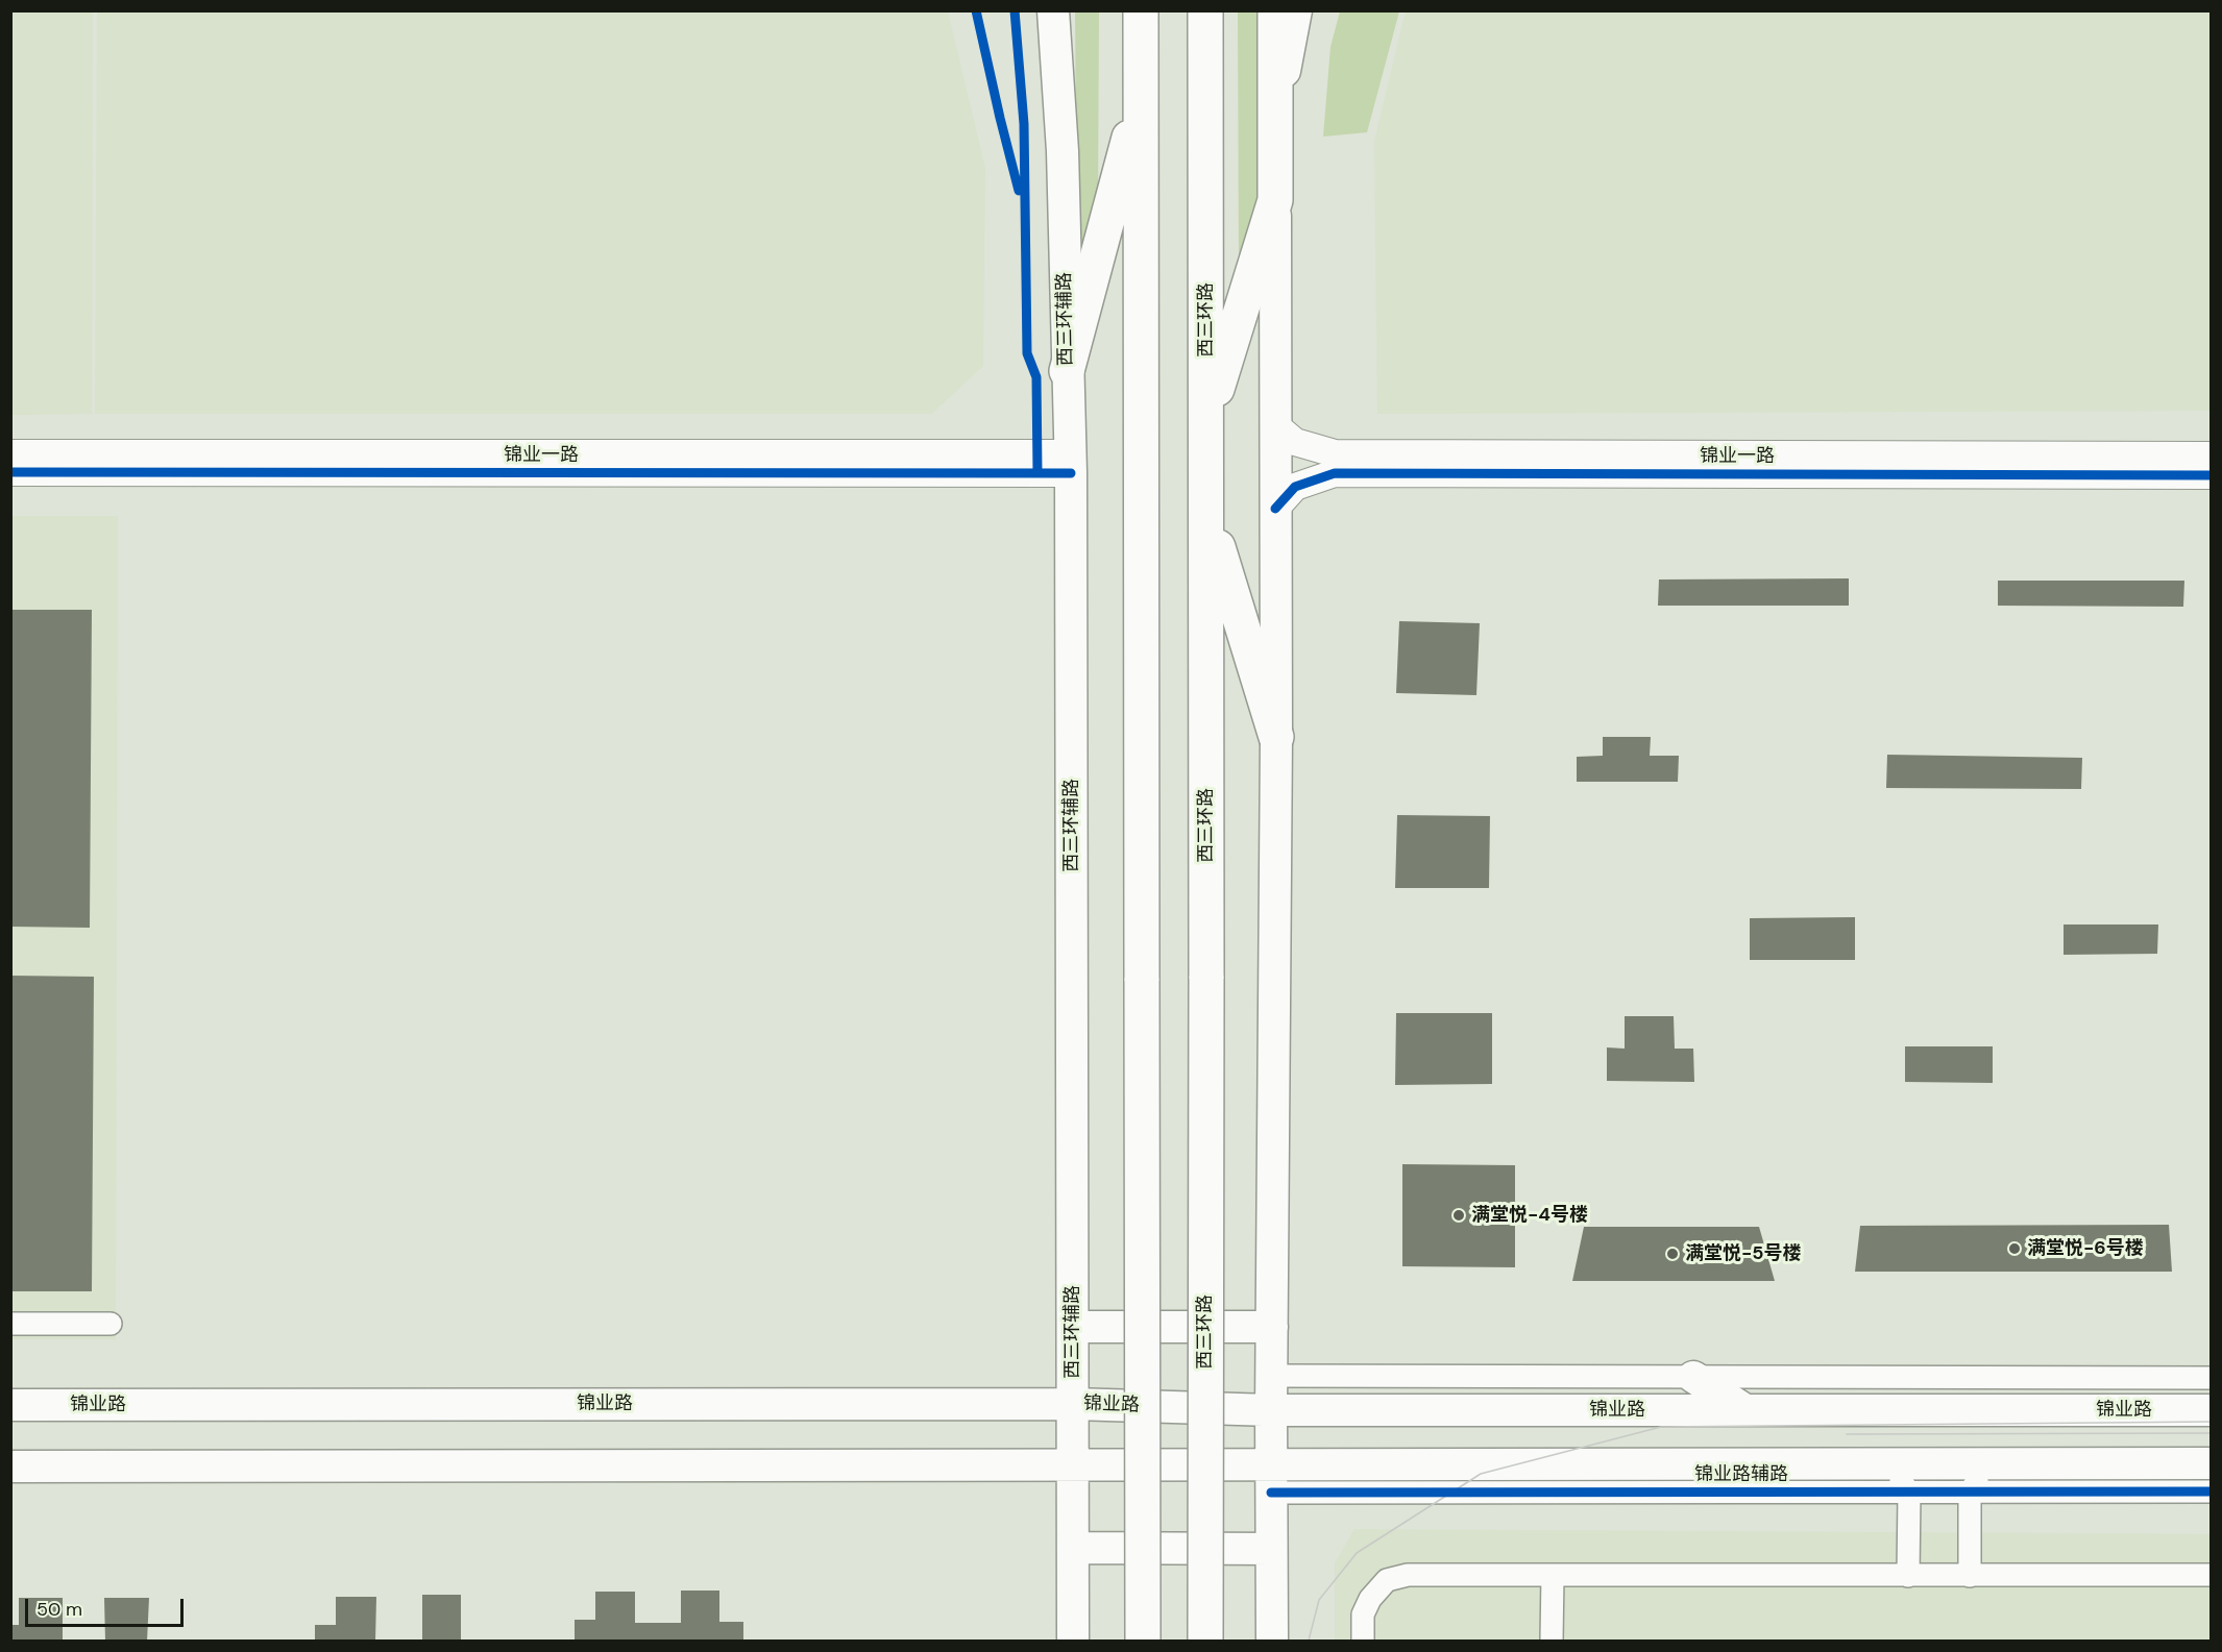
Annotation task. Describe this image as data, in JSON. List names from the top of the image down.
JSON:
{
  "streets": {
    "highway": ["西三环路"],
    "main road": ["西三环辅路", "锦业路"],
    "street": ["锦业一路", "锦业路辅路"]
  },
  "crossings": [
    ["西三环辅路", "锦业一路"],
    ["西三环辅路", "锦业路"]
  ],
  "places": ["满堂悦-4号楼", "满堂悦-6号楼", "满堂悦-5号楼"],
  "scale_bar": "50 m"
}
